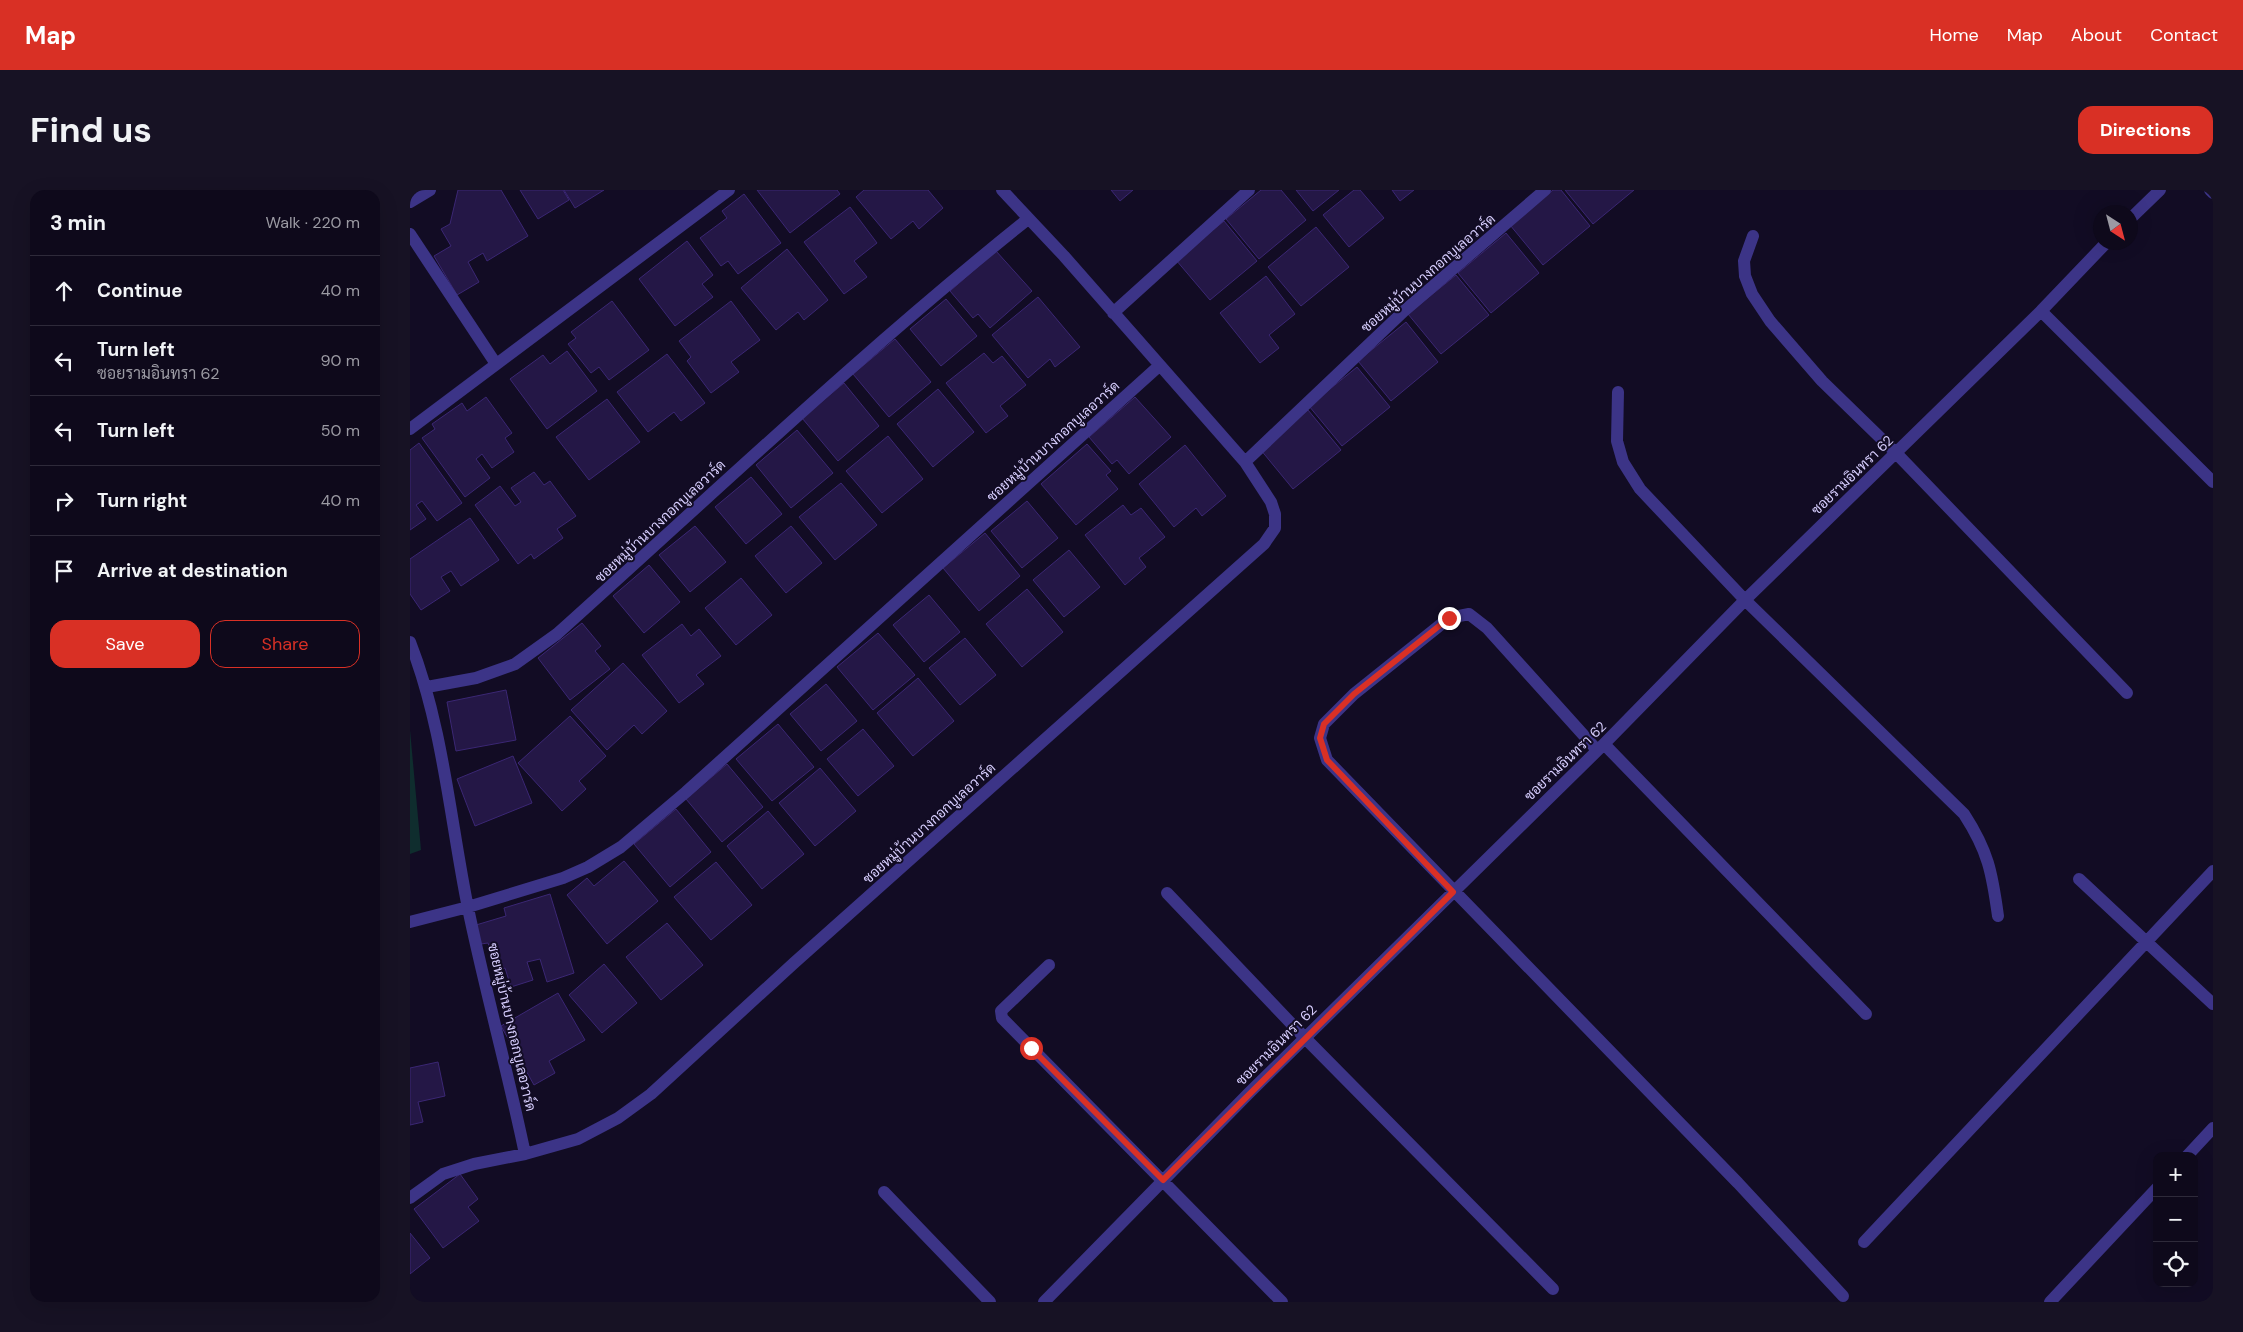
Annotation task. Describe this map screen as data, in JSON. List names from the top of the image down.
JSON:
{
  "streets": {
    "street": ["ซอยหมู่บ้านบางกอกบูเลอวาร์ด", "ซอยรามอินทรา 62"]
  },
  "north": "bottom right",
  "page": {
    "header": "Map",
    "nav": [
      "Home",
      "Map",
      "About",
      "Contact"
    ],
    "buttons": [
      "Directions",
      ["Save", "Share"]
    ],
    "title": "Find us",
    "heading": ["3 min", "Walk · 220 m"],
    "list": [
      ["Continue", "40 m"],
      ["Turn left", "ซอยรามอินทรา 62", "90 m"],
      ["Turn left", "50 m"],
      ["Turn right", "40 m"],
      "Arrive at destination"
    ],
    "map_buttons": ["+", "−"]
  }
}
